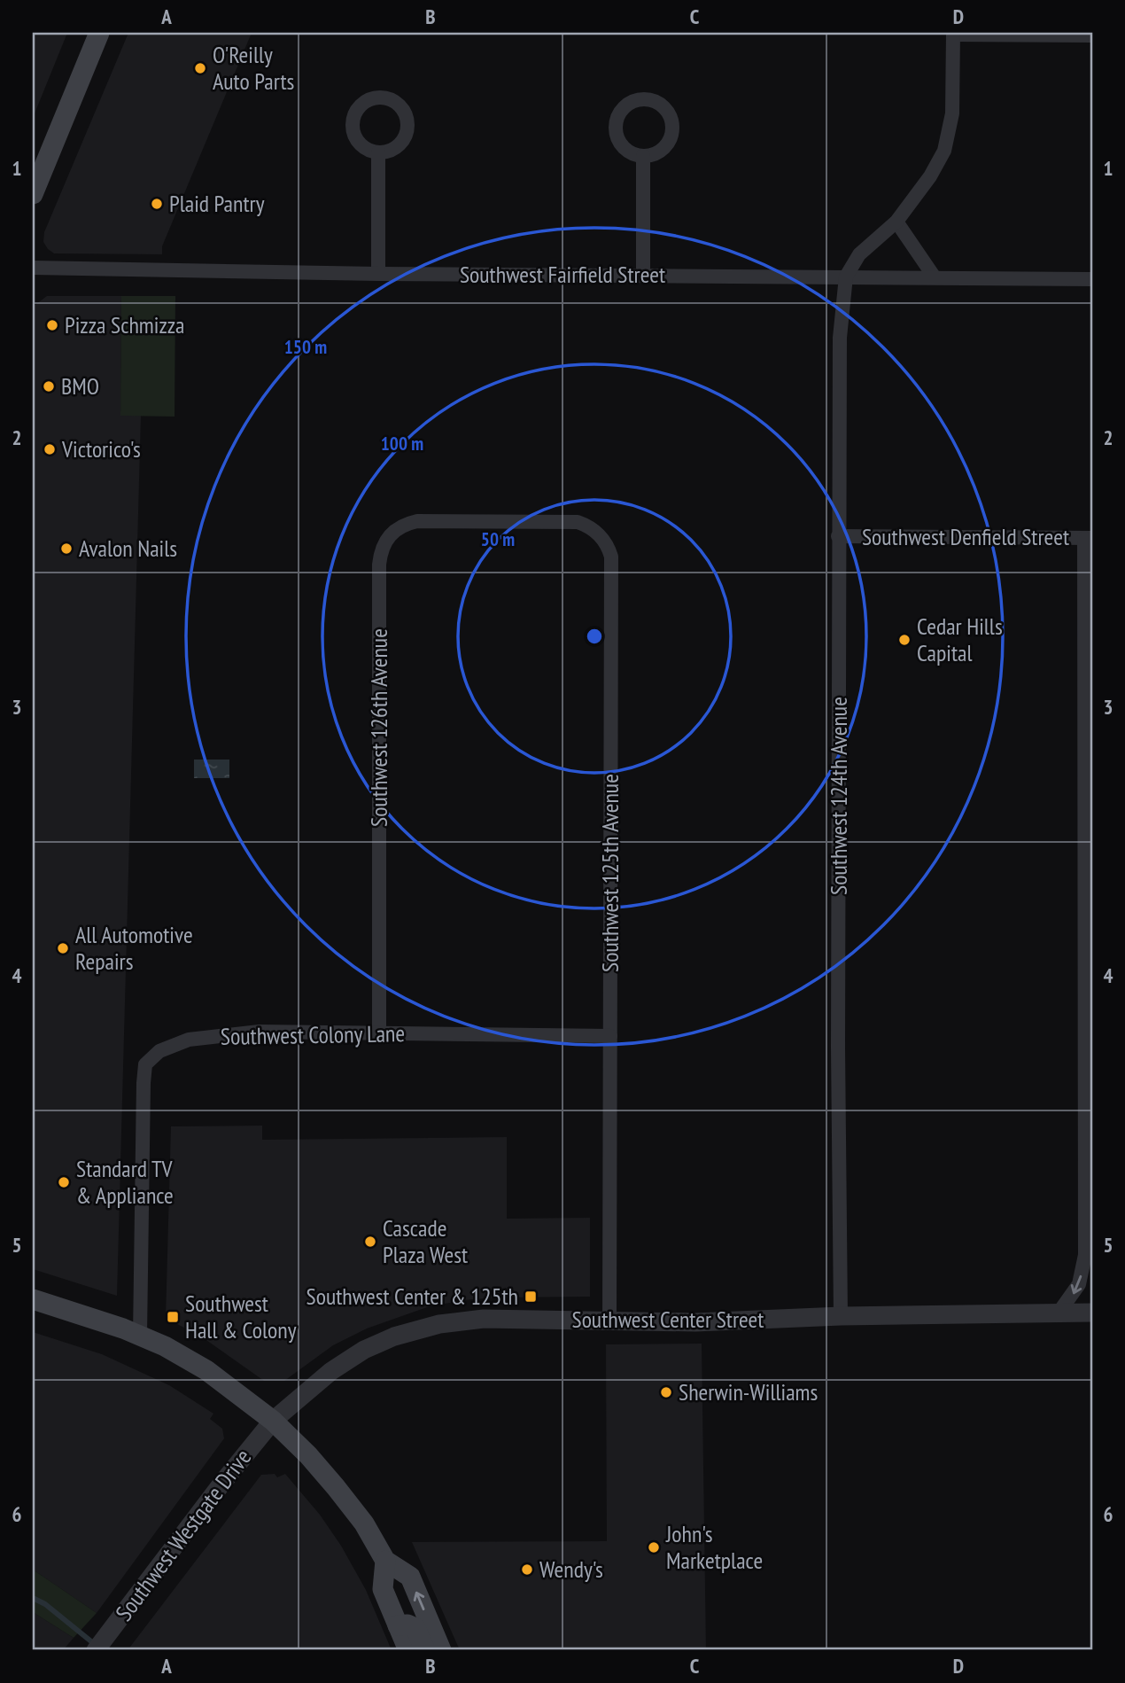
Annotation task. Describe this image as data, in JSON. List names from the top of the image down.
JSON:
{
  "streets": {
    "street": [
      "Southwest Fairfield Street",
      "Southwest Denfield Street",
      "Southwest 126th Avenue",
      "Southwest 124th Avenue",
      "Southwest 125th Avenue",
      "Southwest Colony Lane",
      "Southwest Center Street",
      "Southwest Westgate Drive"
    ]
  },
  "crossings": [
    ["Southwest Fairfield Street", "Southwest 124th Avenue"],
    ["Southwest Denfield Street", "Southwest 124th Avenue"],
    ["Southwest 126th Avenue", "Southwest 125th Avenue"],
    ["Southwest 126th Avenue", "Southwest Colony Lane"],
    ["Southwest 124th Avenue", "Southwest Center Street"],
    ["Southwest 125th Avenue", "Southwest Colony Lane"],
    ["Southwest 125th Avenue", "Southwest Center Street"],
    ["Southwest Center Street", "Southwest Westgate Drive"]
  ],
  "places": {
    "other": [
      "O'Reilly Auto Parts",
      "Plaid Pantry",
      "Pizza Schmizza",
      "BMO",
      "Victorico's",
      "Avalon Nails",
      "Cedar Hills Capital",
      "All Automotive Repairs",
      "Standard TV & Appliance",
      "Cascade Plaza West",
      "Sherwin-Williams",
      "John's Marketplace",
      "Wendy's"
    ],
    "transit": ["Southwest Center & 125th", "Southwest Hall & Colony"]
  },
  "grid": {
    "columns": [
      "A",
      "B",
      "C",
      "D"
    ],
    "rows": [
      "1",
      "2",
      "3",
      "4",
      "5",
      "6"
    ]
  },
  "rings": ["150 m", "100 m", "50 m"]
}
